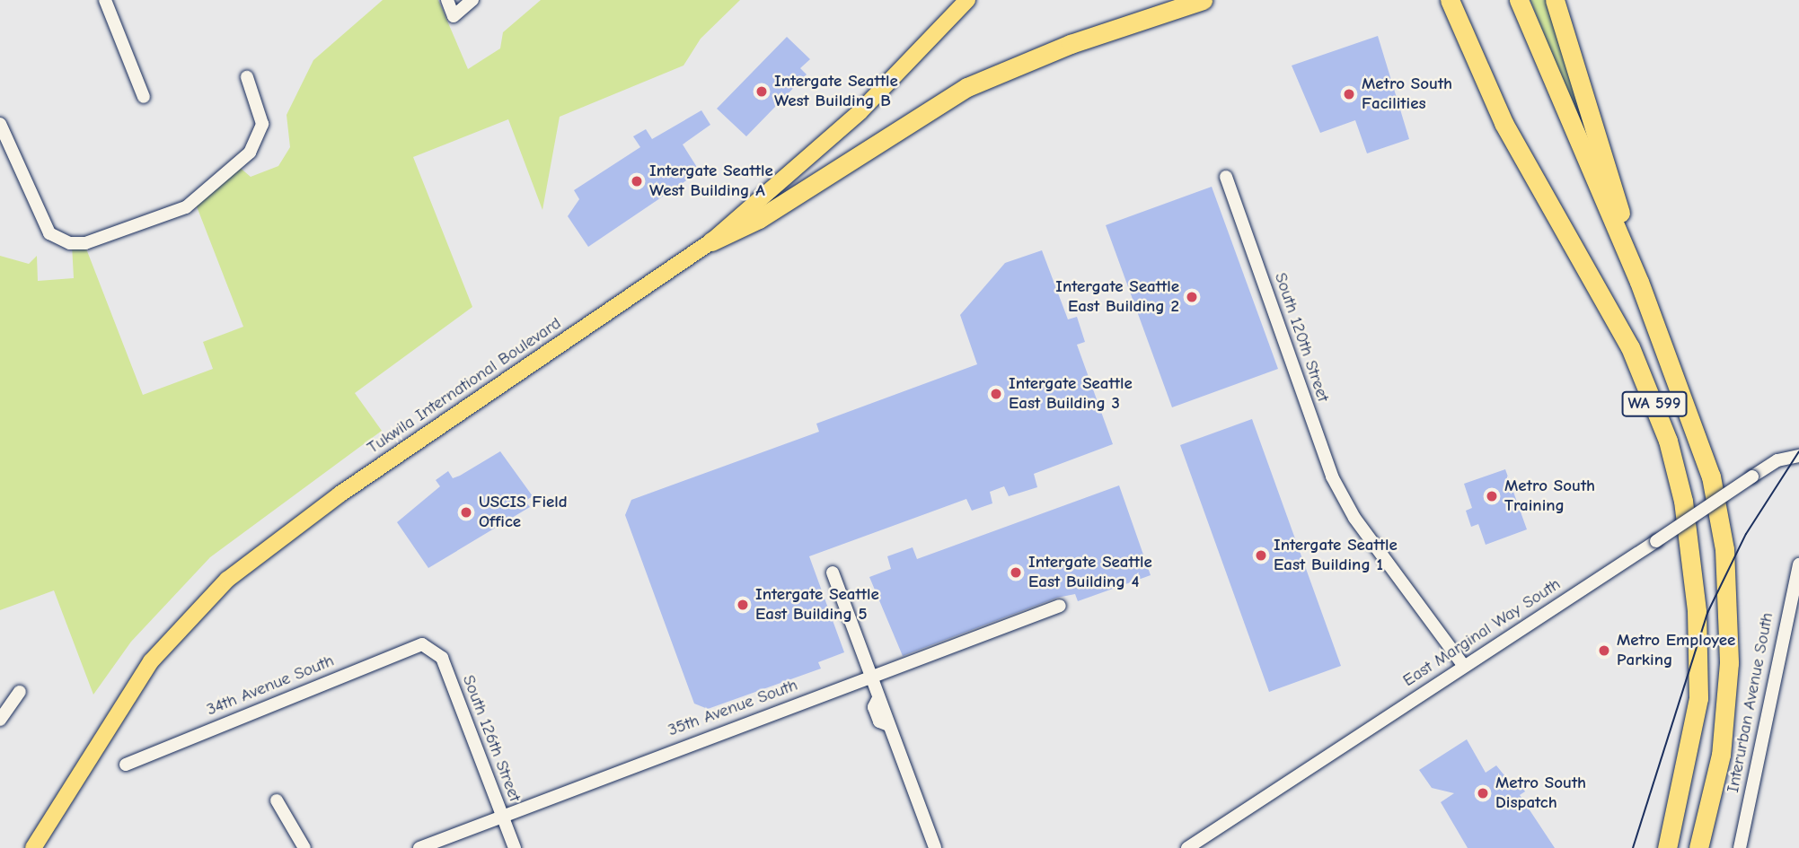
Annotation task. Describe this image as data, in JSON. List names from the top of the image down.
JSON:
{
  "streets": {
    "highway": ["WA 599"],
    "main road": ["Tukwila International Boulevard"],
    "street": [
      "South 120th Street",
      "East Marginal Way South",
      "34th Avenue South",
      "Interurban Avenue South",
      "35th Avenue South",
      "South 126th Street"
    ]
  },
  "crossings": [
    ["South 120th Street", "East Marginal Way South"],
    ["34th Avenue South", "South 126th Street"],
    ["35th Avenue South", "South 126th Street"]
  ],
  "places": [
    "Intergate Seattle West Building B",
    "Metro South Facilities",
    "Intergate Seattle West Building A",
    "Intergate Seattle East Building 2",
    "Intergate Seattle East Building 3",
    "Metro South Training",
    "USCIS Field Office",
    "Intergate Seattle East Building 1",
    "Intergate Seattle East Building 4",
    "Intergate Seattle East Building 5",
    "Metro Employee Parking",
    "Metro South Dispatch"
  ]
}
